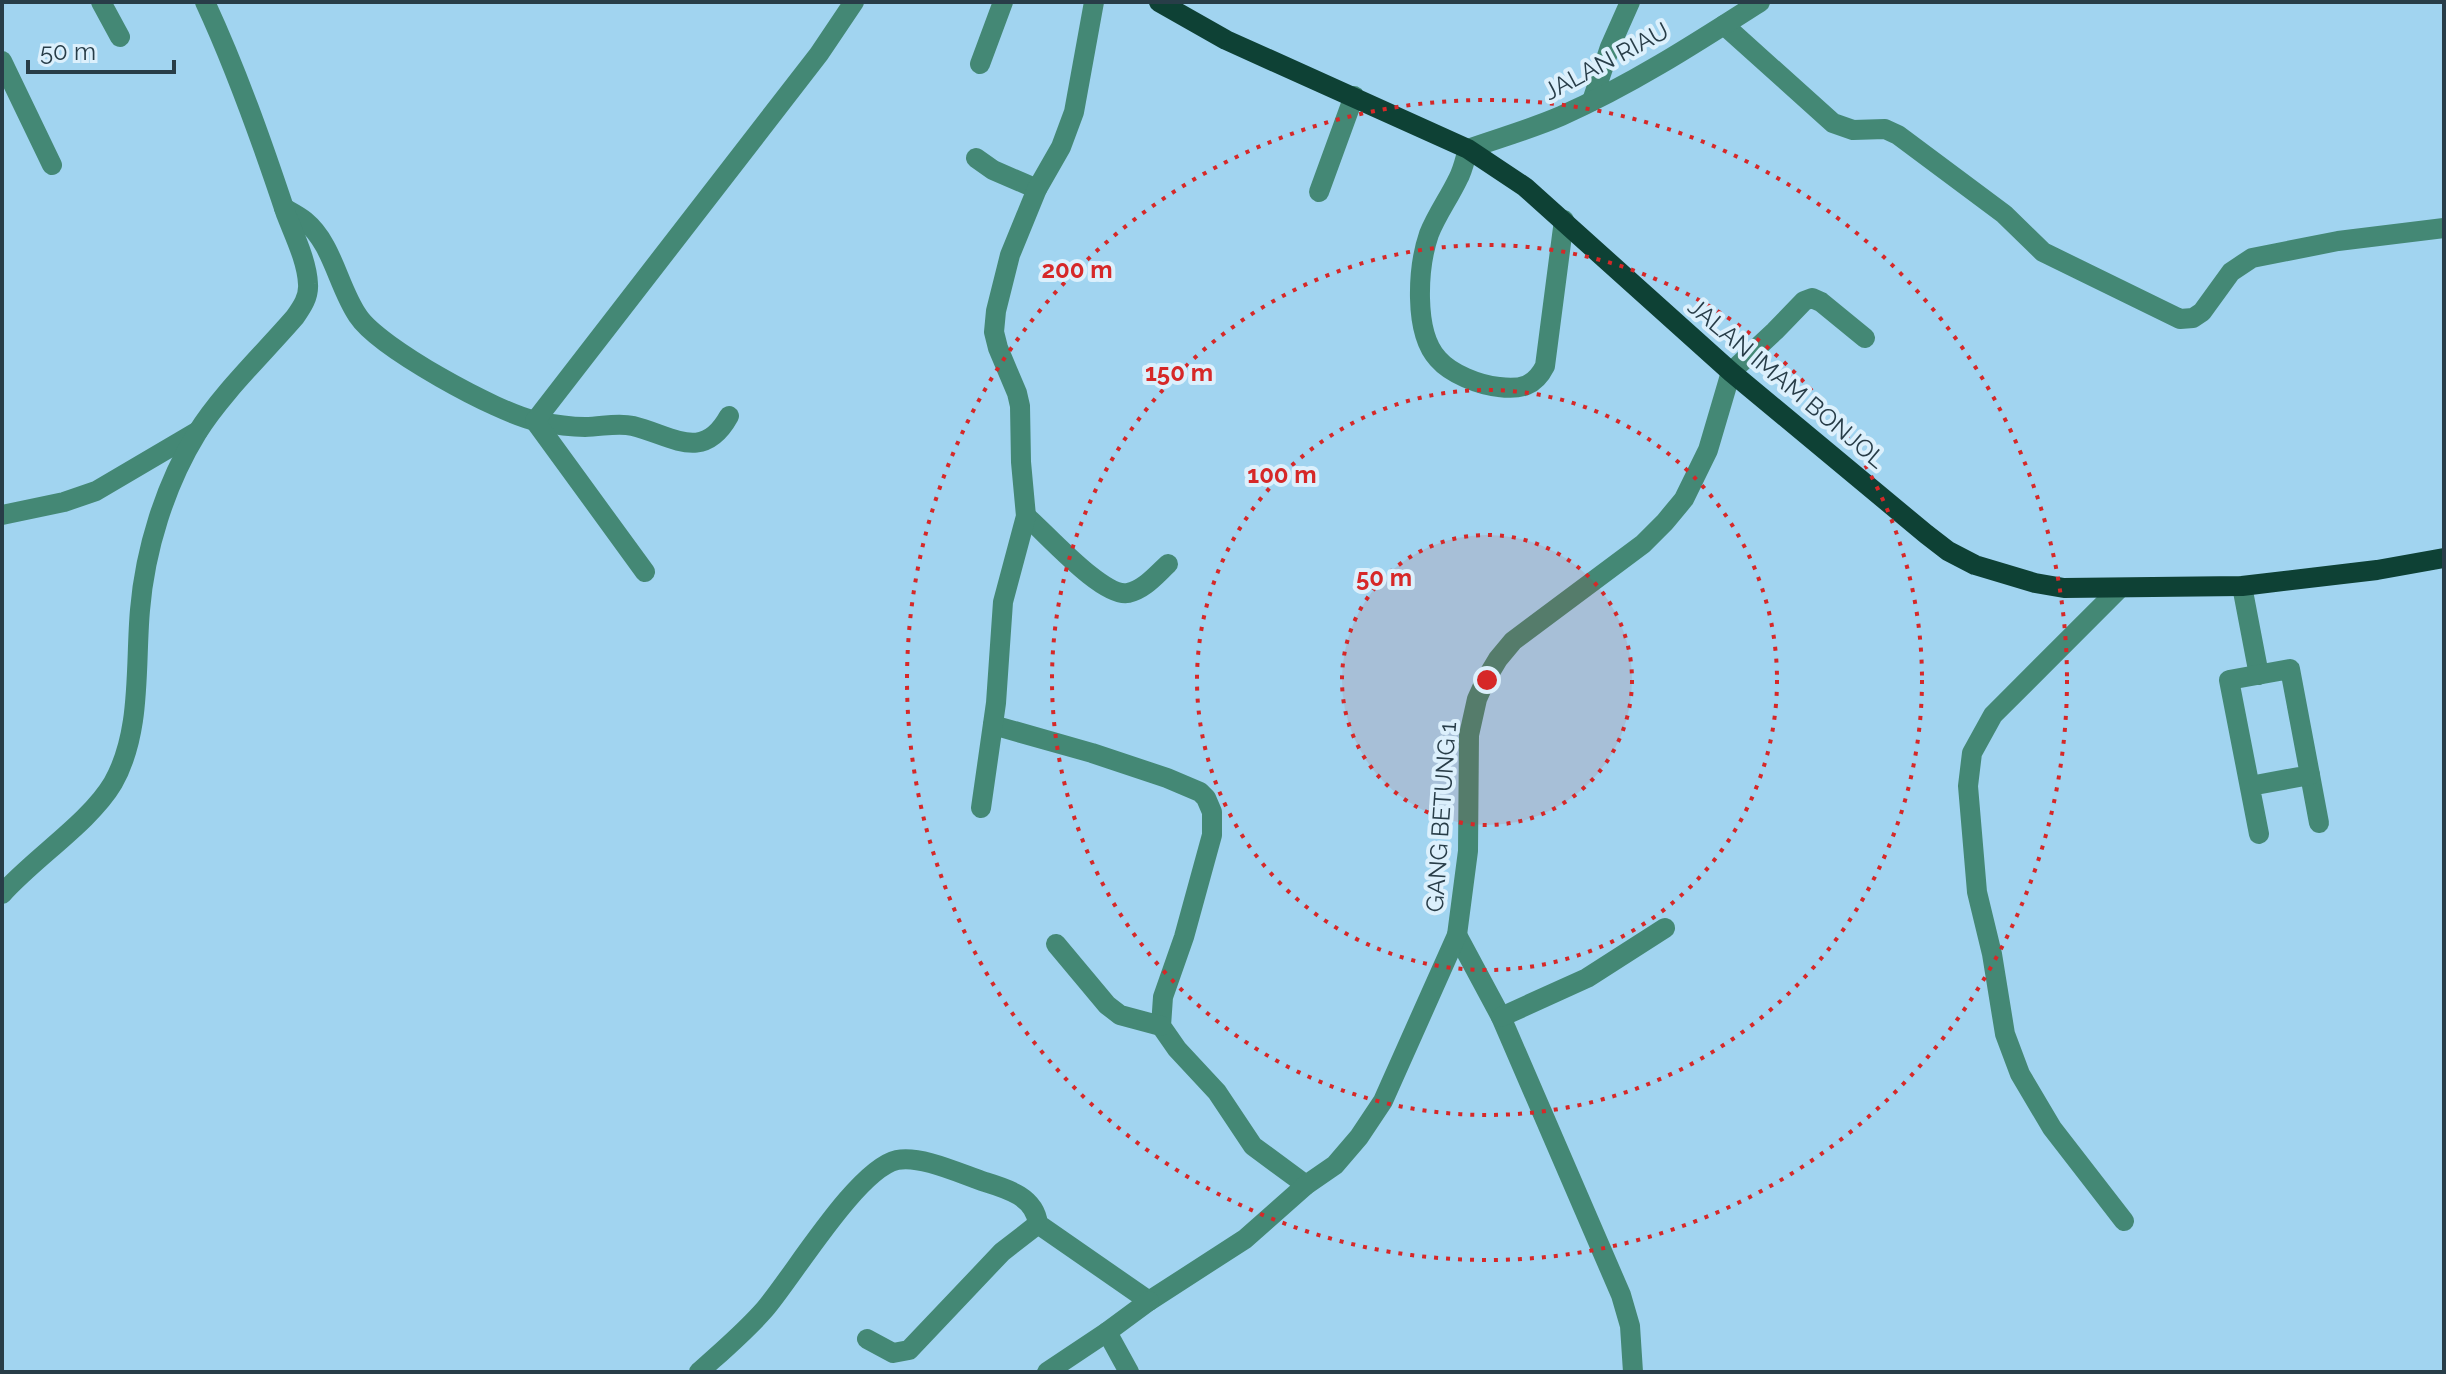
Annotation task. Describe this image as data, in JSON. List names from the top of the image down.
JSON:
{
  "streets": {
    "main road": ["JALAN IMAM BONJOL"],
    "street": ["JALAN RIAU", "GANG BETUNG 1"]
  },
  "crossings": [
    ["JALAN RIAU", "JALAN IMAM BONJOL"],
    ["JALAN IMAM BONJOL", "GANG BETUNG 1"]
  ],
  "scale_bar": "50 m",
  "rings": [
    "200 m",
    "150 m",
    "100 m",
    "50 m"
  ]
}
